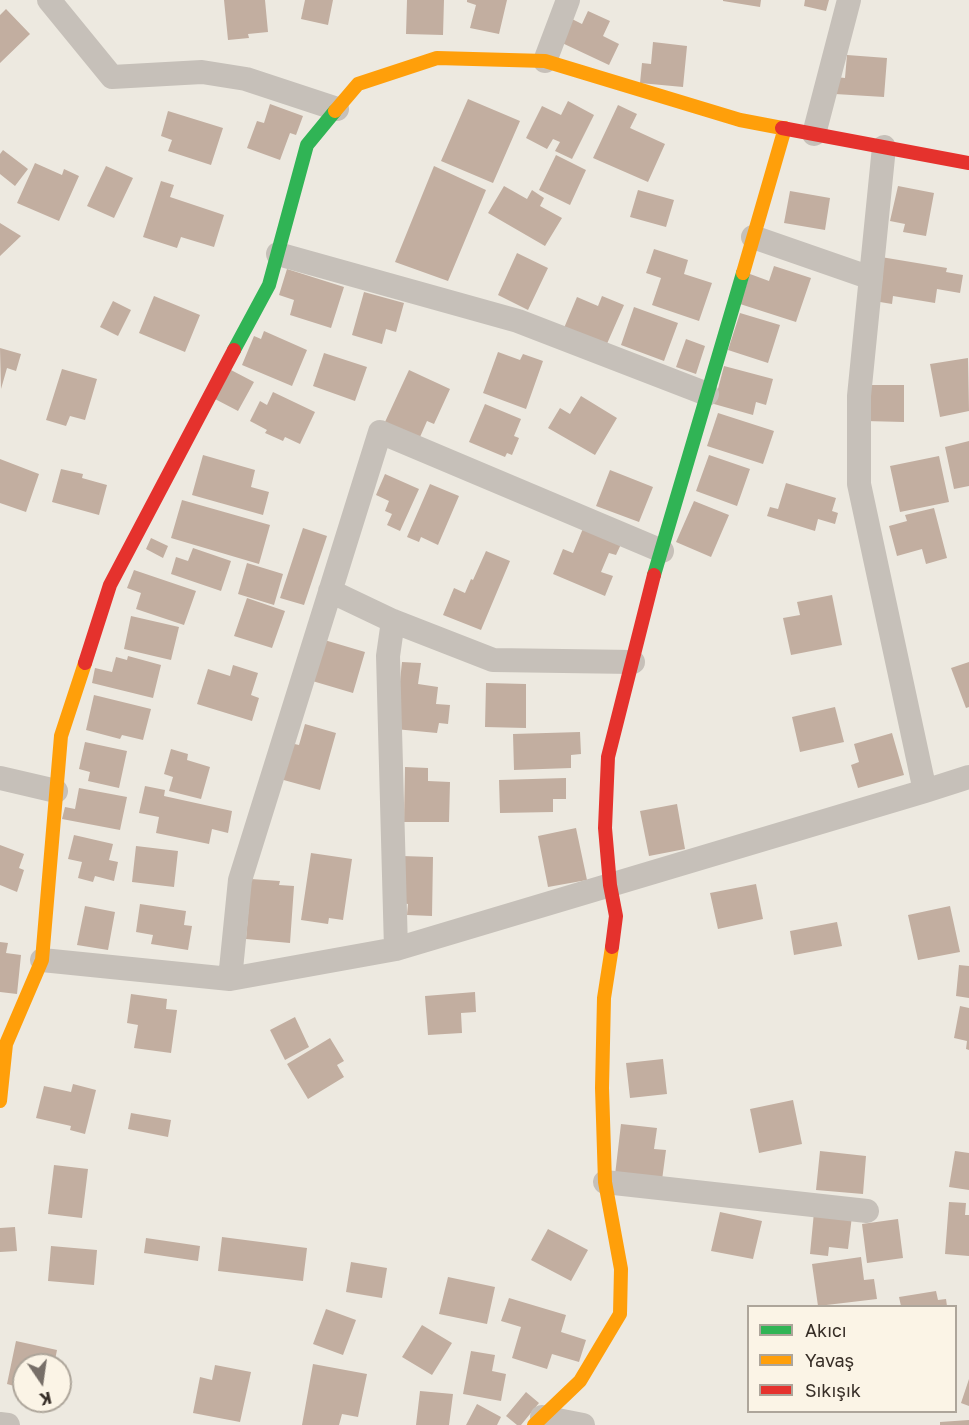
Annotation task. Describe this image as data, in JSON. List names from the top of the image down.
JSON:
{
  "legend": ["Akıcı", "Yavaş", "Sıkışık"],
  "north": "bottom"
}
